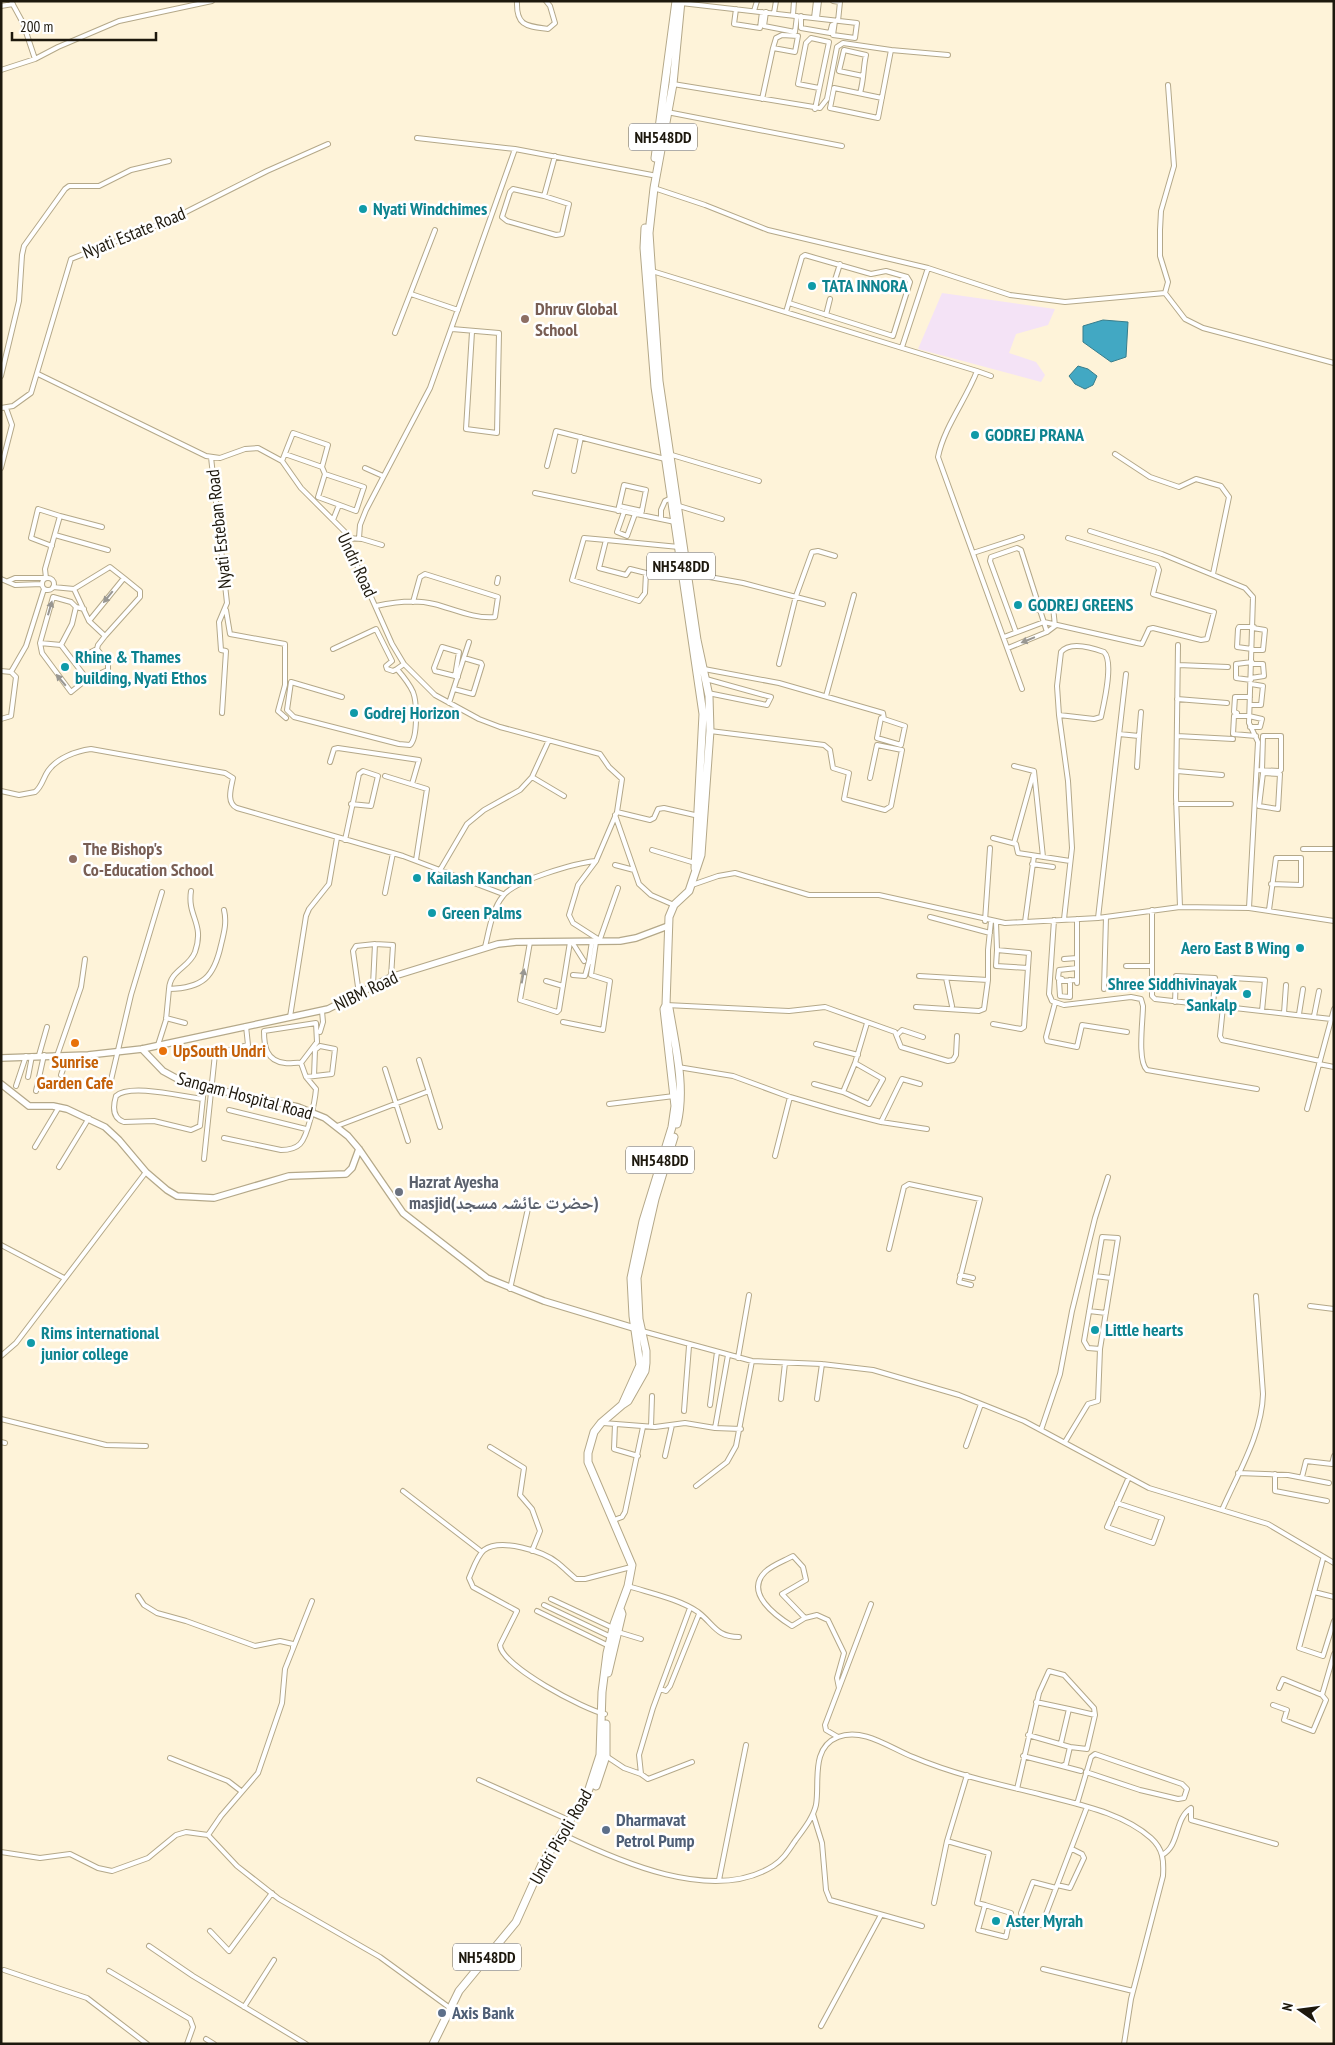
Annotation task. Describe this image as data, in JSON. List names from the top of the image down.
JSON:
{
  "streets": {
    "highway": ["NH548DD", "Undri Pisoli Road"],
    "main road": ["NIBM Road", "Sangam Hospital Road"],
    "street": ["Nyati Estate Road", "Nyati Esteban Road", "Undri Road"]
  },
  "crossings": [
    ["NH548DD", "Undri Road"],
    ["NH548DD", "NIBM Road"],
    ["NH548DD", "Sangam Hospital Road"],
    ["NH548DD", "Undri Pisoli Road"],
    ["Nyati Esteban Road", "Undri Road"],
    ["Undri Road", "NIBM Road"],
    ["NIBM Road", "Sangam Hospital Road"]
  ],
  "places": [
    "Nyati Windchimes",
    "TATA INNORA",
    "Dhruv Global School",
    "GODREJ PRANA",
    "GODREJ GREENS",
    "Rhine & Thames building, Nyati Ethos",
    "Godrej Horizon",
    "The Bishop's Co-Education School",
    "Kailash Kanchan",
    "Green Palms",
    "Aero East B Wing",
    "Shree Siddhivinayak Sankalp",
    "Sunrise Garden Cafe",
    "UpSouth Undri",
    "Hazrat Ayesha masjid(حضرت عائشہ مسجد)",
    "Little hearts",
    "Rims international junior college",
    "Dharmavat Petrol Pump",
    "Aster Myrah",
    "Axis Bank"
  ],
  "scale_bar": "200 m",
  "north": "left"
}
